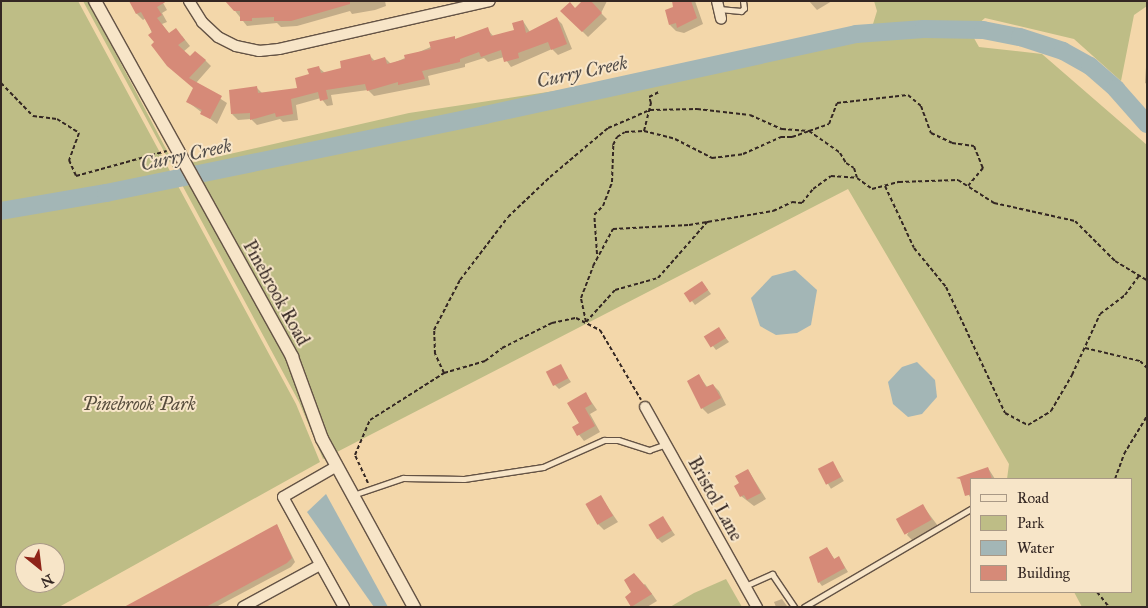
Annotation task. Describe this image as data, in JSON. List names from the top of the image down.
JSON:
{
  "streets": {
    "street": ["Pinebrook Road", "Bristol Lane"]
  },
  "water": ["Curry Creek"],
  "parks": ["Pinebrook Park"],
  "legend": [
    "Road",
    "Park",
    "Water",
    "Building"
  ],
  "north": "bottom right"
}
